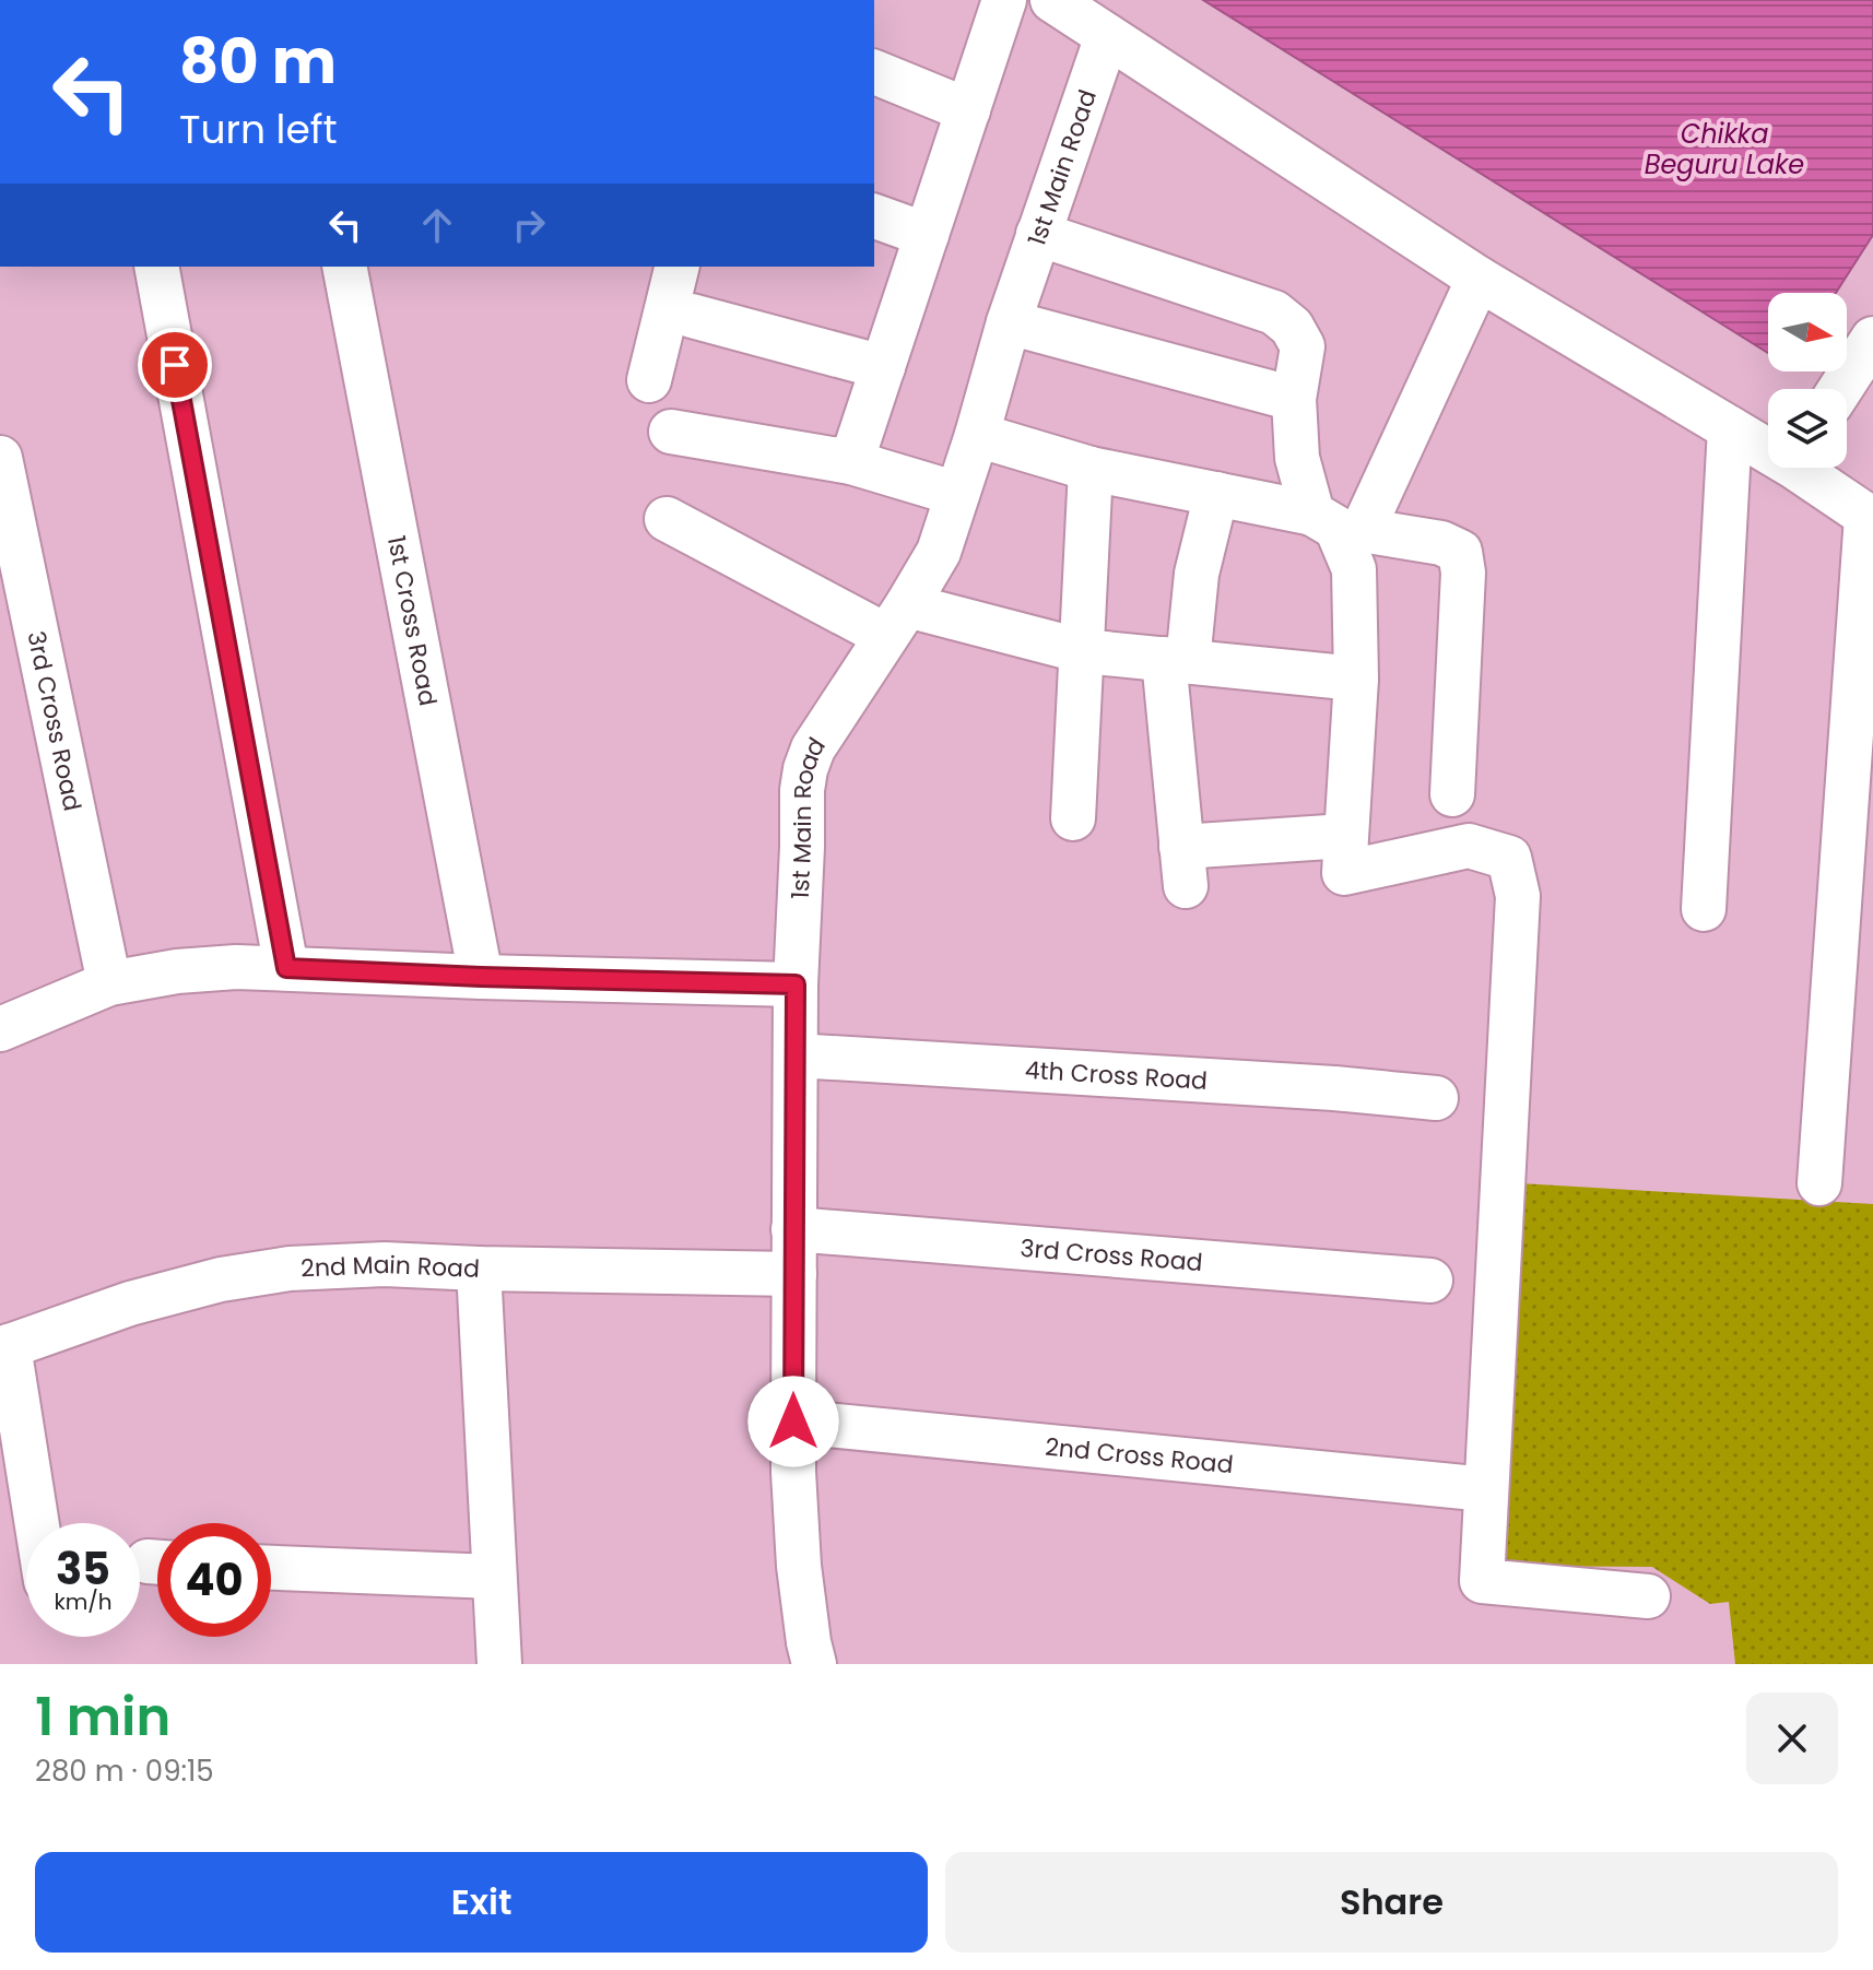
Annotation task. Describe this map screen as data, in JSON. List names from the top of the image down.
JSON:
{
  "streets": {
    "street": [
      "1st Main Road",
      "1st Cross Road",
      "3rd Cross Road",
      "4th Cross Road",
      "2nd Main Road",
      "2nd Cross Road"
    ]
  },
  "crossings": [
    ["1st Main Road", "3rd Cross Road"],
    ["1st Main Road", "4th Cross Road"],
    ["1st Main Road", "2nd Main Road"],
    ["1st Main Road", "2nd Cross Road"]
  ],
  "water": ["Chikka Beguru Lake"],
  "north": "right",
  "page": {
    "turn": ["80 m", "Turn left"],
    "speed": "35 km/h",
    "limit": "40",
    "heading": ["1 min", "280 m · 09:15"],
    "buttons": ["Exit", "Share"]
  }
}
